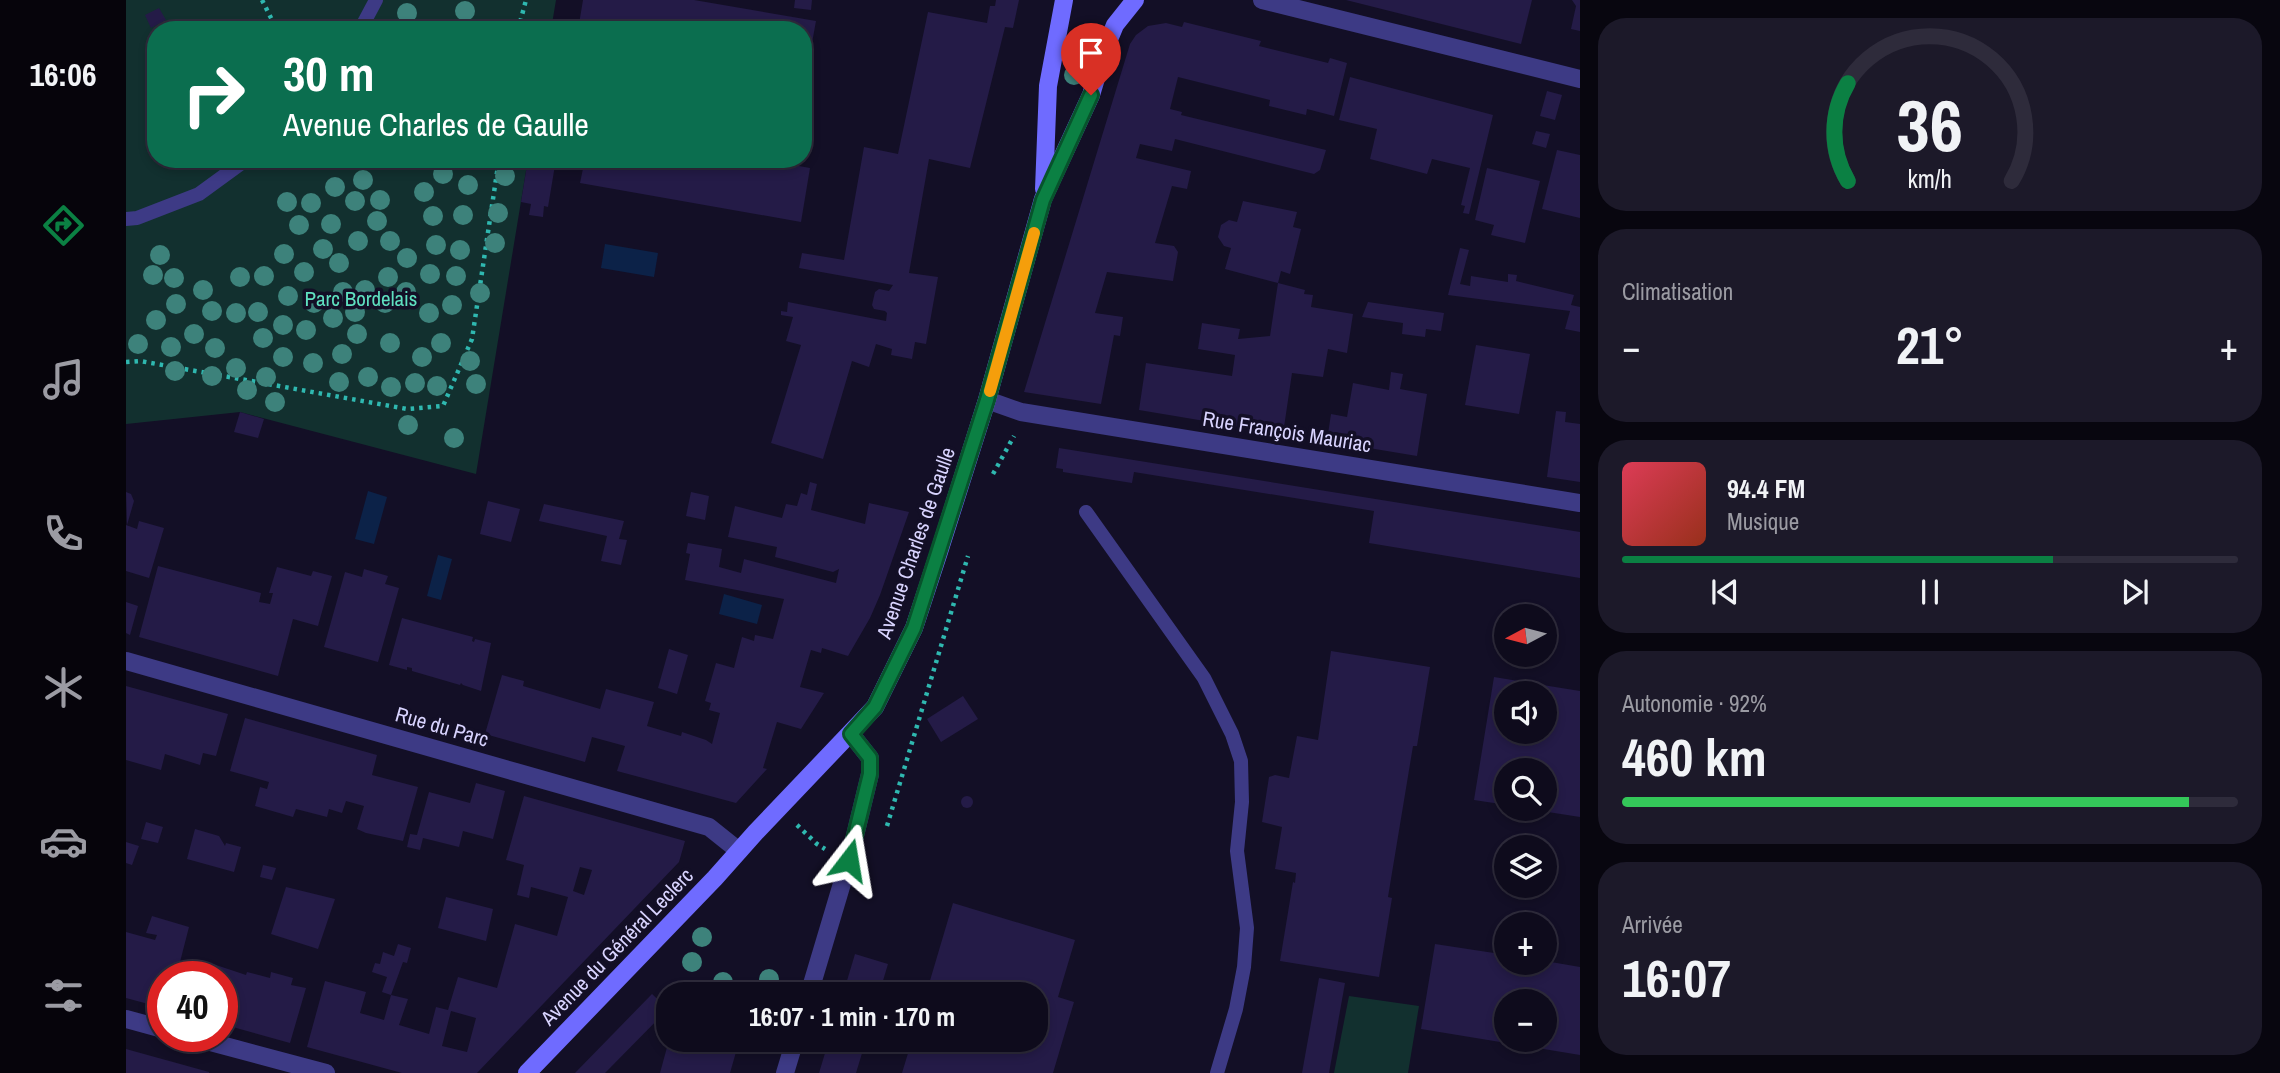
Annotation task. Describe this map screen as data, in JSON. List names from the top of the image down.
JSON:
{
  "streets": {
    "main road": ["Avenue Charles de Gaulle", "Avenue du Général Leclerc"],
    "street": ["Rue François Mauriac", "Rue du Parc"]
  },
  "crossings": [
    ["Rue François Mauriac", "Avenue Charles de Gaulle"],
    ["Avenue Charles de Gaulle", "Rue du Parc"],
    ["Avenue Charles de Gaulle", "Avenue du Général Leclerc"],
    ["Rue du Parc", "Avenue du Général Leclerc"]
  ],
  "parks": ["Parc Bordelais"],
  "north": "left",
  "page": {
    "tabs": "16:06",
    "turn": ["30 m", "Avenue Charles de Gaulle"],
    "tile": [
      "Climatisation",
      ["Autonomie · 92%", "460 km"],
      ["Arrivée", "16:07"]
    ],
    "heat": ["−", "21°", "+"],
    "song": ["94.4 FM", "Musique"],
    "map_buttons": ["+", "−"],
    "limit": "40",
    "trip": "16:07 · 1 min · 170 m",
    "gauge": ["36", "km/h"]
  }
}
